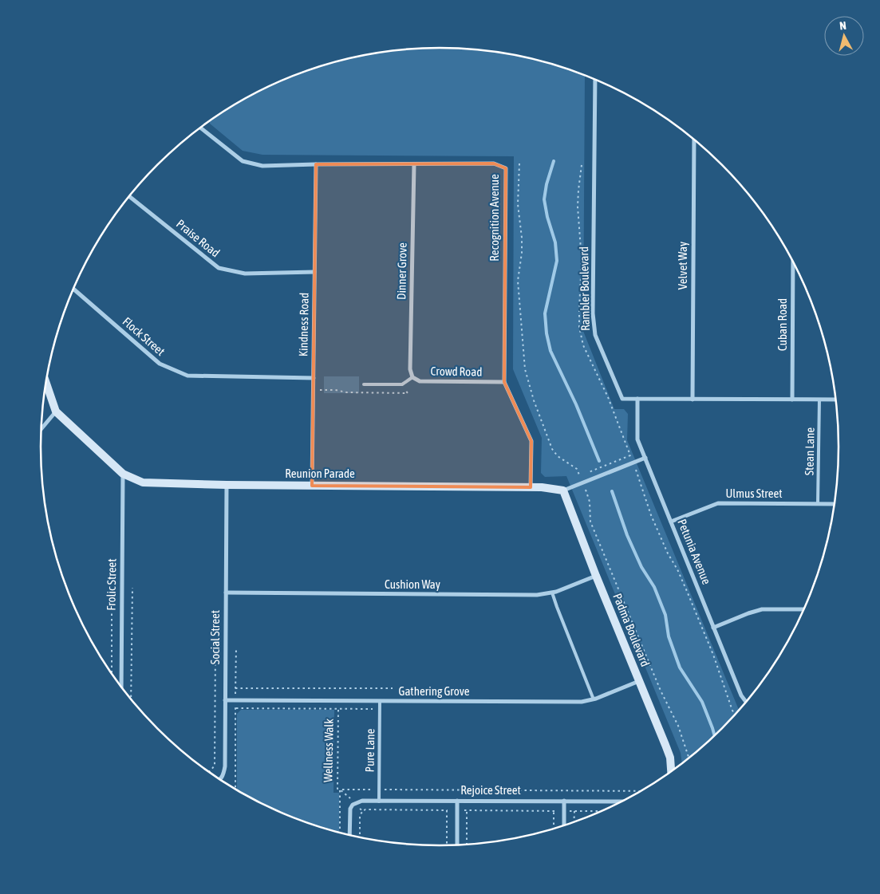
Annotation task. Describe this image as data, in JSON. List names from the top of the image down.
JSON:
{
  "streets": {
    "street": [
      "Recognition Avenue",
      "Praise Road",
      "Velvet Way",
      "Dinner Grove",
      "Rambler Boulevard",
      "Kindness Road",
      "Cuban Road",
      "Flock Street",
      "Crowd Road",
      "Reunion Parade",
      "Ulmus Street",
      "Petunia Avenue",
      "Frolic Street",
      "Cushion Way",
      "Padma Boulevard",
      "Social Street",
      "Gathering Grove",
      "Rejoice Street"
    ],
    "lane": ["Stean Lane", "Pure Lane"],
    "path": ["Wellness Walk"]
  },
  "crossings": [
    ["Recognition Avenue", "Dinner Grove"],
    ["Recognition Avenue", "Kindness Road"],
    ["Recognition Avenue", "Crowd Road"],
    ["Recognition Avenue", "Reunion Parade"],
    ["Praise Road", "Kindness Road"],
    ["Velvet Way", "Rambler Boulevard"],
    ["Dinner Grove", "Crowd Road"],
    ["Rambler Boulevard", "Cuban Road"],
    ["Rambler Boulevard", "Stean Lane"],
    ["Rambler Boulevard", "Petunia Avenue"],
    ["Kindness Road", "Flock Street"],
    ["Kindness Road", "Reunion Parade"],
    ["Stean Lane", "Ulmus Street"],
    ["Reunion Parade", "Petunia Avenue"],
    ["Reunion Parade", "Frolic Street"],
    ["Reunion Parade", "Padma Boulevard"],
    ["Reunion Parade", "Social Street"],
    ["Ulmus Street", "Petunia Avenue"],
    ["Cushion Way", "Padma Boulevard"],
    ["Cushion Way", "Social Street"],
    ["Padma Boulevard", "Gathering Grove"],
    ["Social Street", "Gathering Grove"],
    ["Gathering Grove", "Pure Lane"],
    ["Pure Lane", "Rejoice Street"]
  ],
  "north": "top"
}
